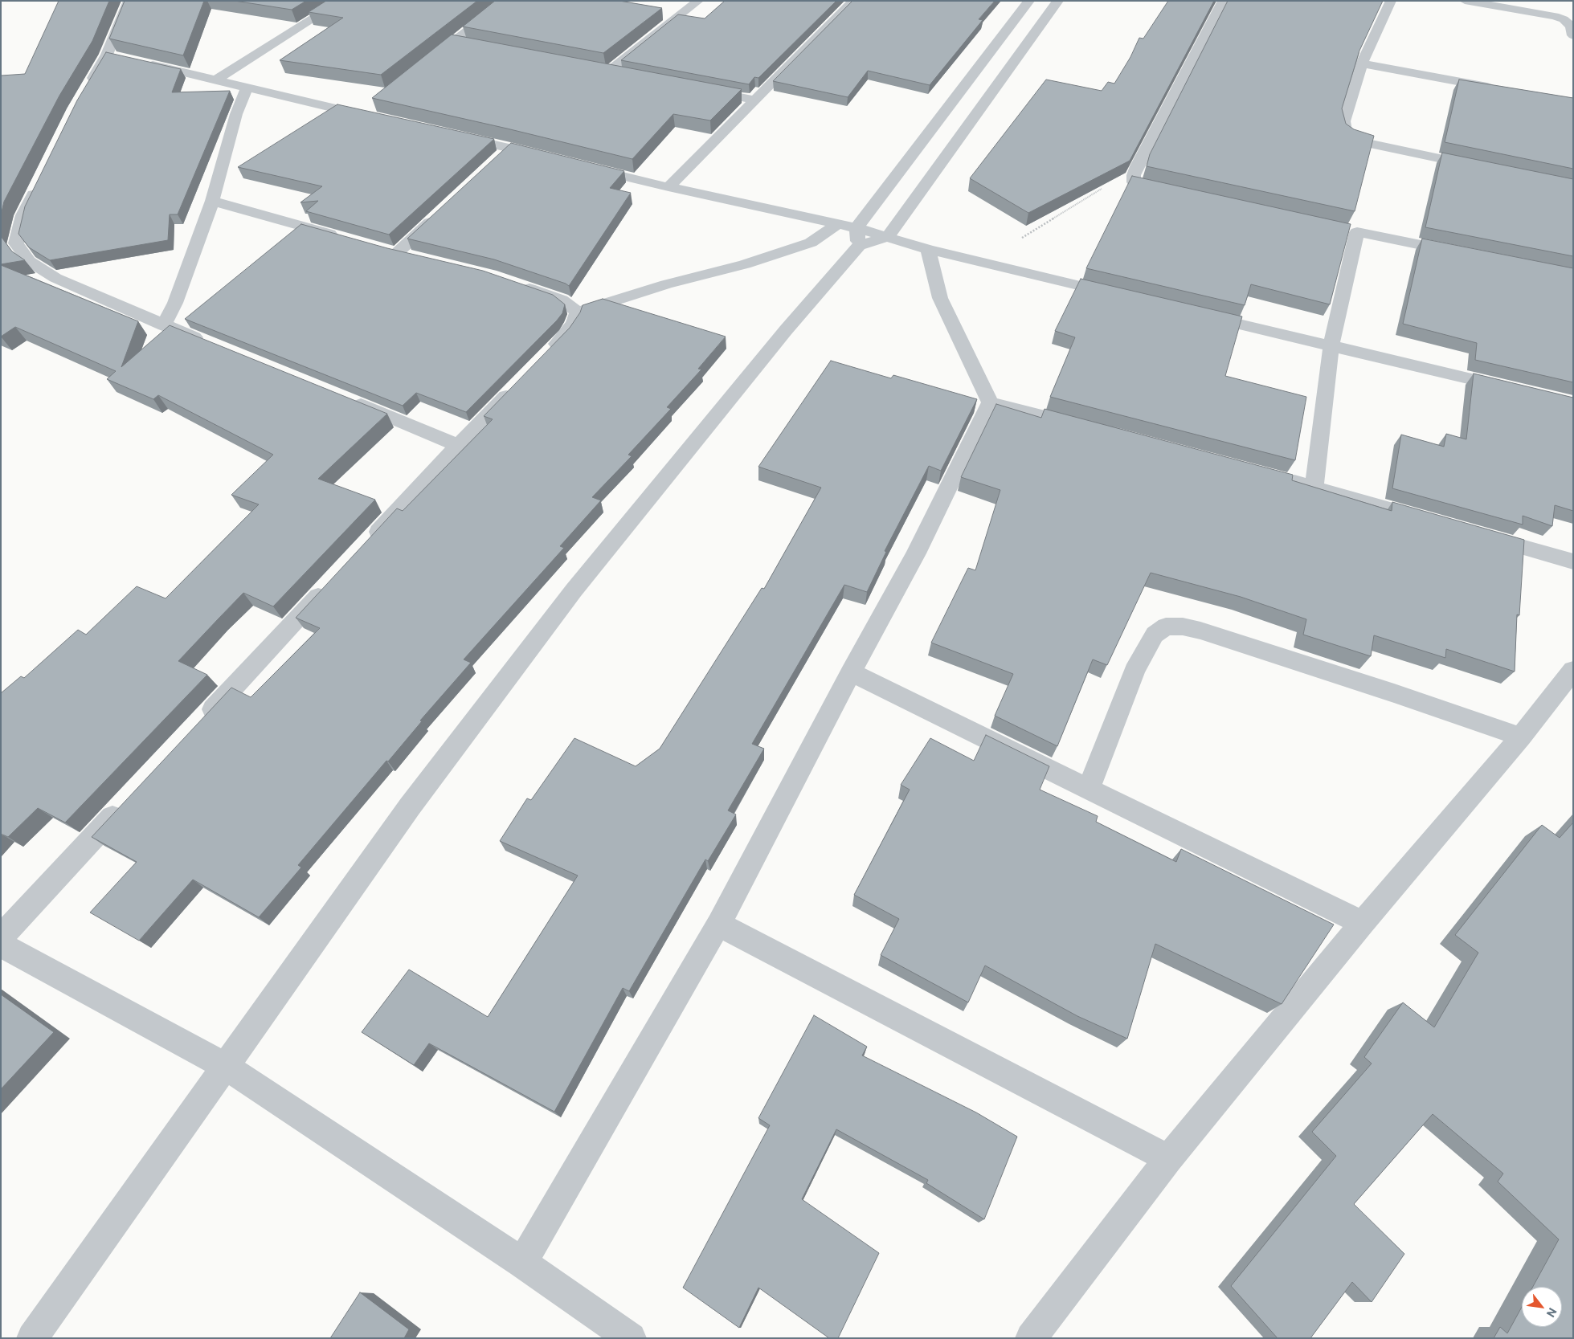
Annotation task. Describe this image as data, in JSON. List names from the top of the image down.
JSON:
{
  "north": "bottom right"
}
